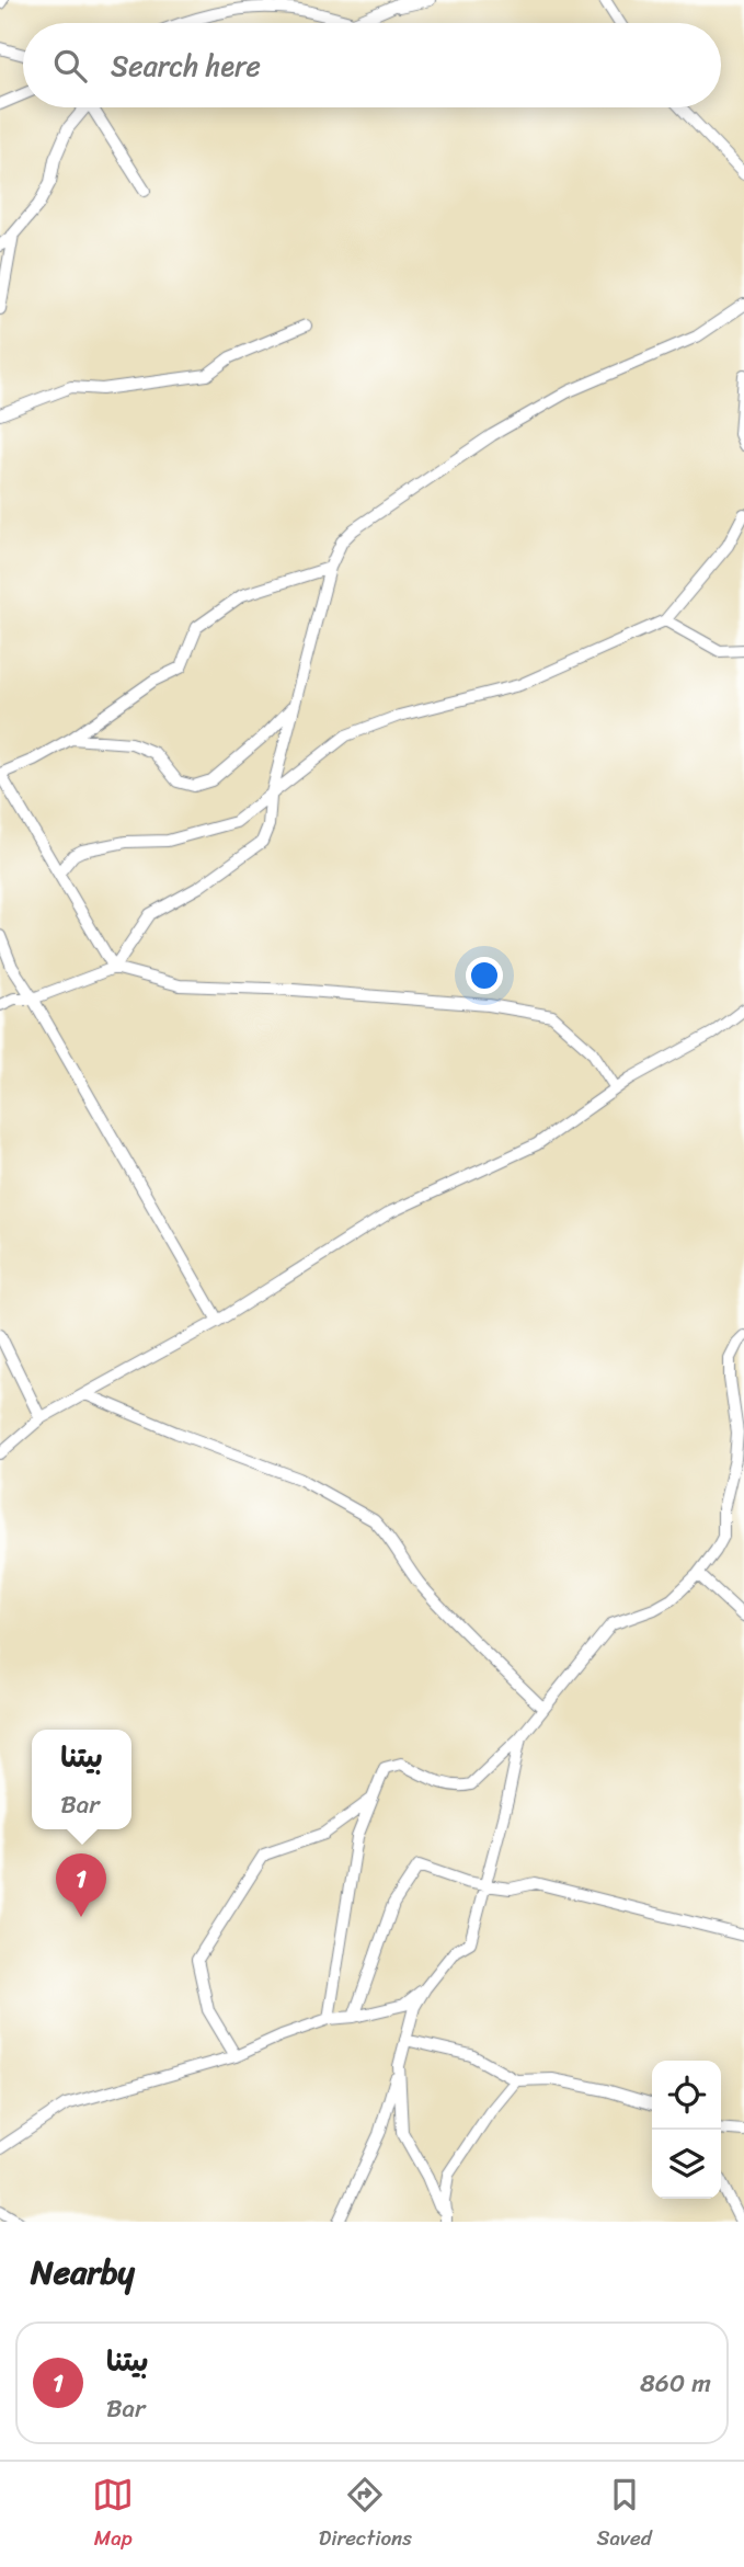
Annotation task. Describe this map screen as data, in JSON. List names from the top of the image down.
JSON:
{
  "page": {
    "search": "Search here",
    "popup": ["بيتنا", "Bar"],
    "pins": "1",
    "heading": "Nearby",
    "list": [
      {
        "mark": "1",
        "name": "بيتنا",
        "note": "Bar",
        "value": "860 m"
      }
    ],
    "nav": ["Map", "Directions", "Saved"]
  }
}
